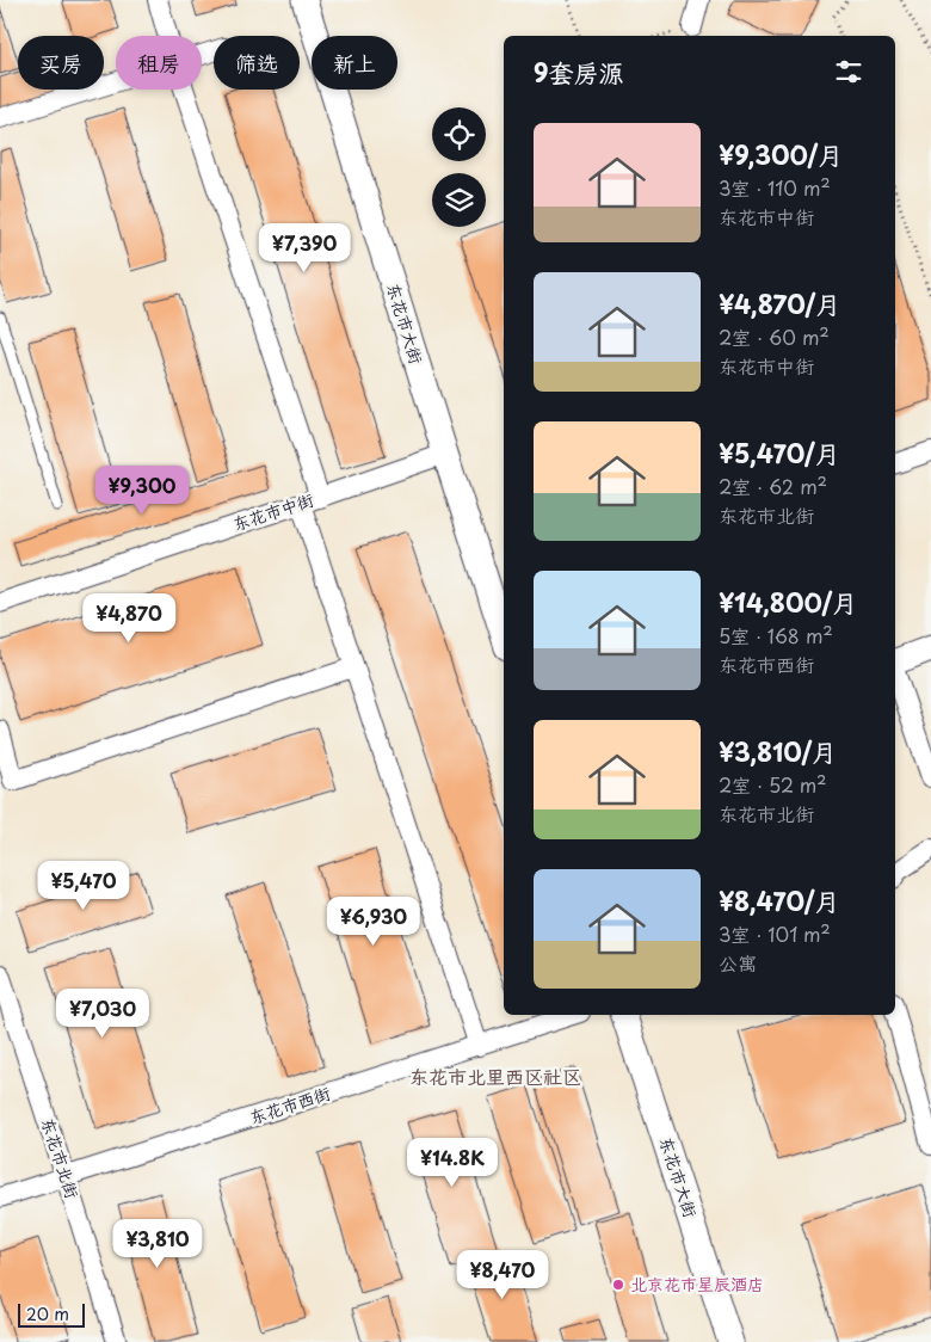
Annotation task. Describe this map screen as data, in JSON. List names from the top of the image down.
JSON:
{
  "streets": {
    "street": [
      "东花市大街",
      "东花市中街",
      "东花市西街",
      "东花市北街"
    ]
  },
  "crossings": [
    ["东花市大街", "东花市中街"],
    ["东花市西街", "东花市北街"]
  ],
  "districts": ["东花市北里西区社区"],
  "places": ["北京花市星辰酒店"],
  "scale_bar": "20 m",
  "page": {
    "chip": [
      "买房",
      "租房",
      "筛选",
      "新上"
    ],
    "heading": "9套房源",
    "list": [
      {
        "name": "¥9,300/月",
        "note": "3室 · 110 m² · 东花市中街"
      },
      {
        "name": "¥4,870/月",
        "note": "2室 · 60 m² · 东花市中街"
      },
      {
        "name": "¥5,470/月",
        "note": "2室 · 62 m² · 东花市北街"
      },
      {
        "name": "¥14,800/月",
        "note": "5室 · 168 m² · 东花市西街"
      },
      {
        "name": "¥3,810/月",
        "note": "2室 · 52 m² · 东花市北街"
      },
      {
        "name": "¥8,470/月",
        "note": "3室 · 101 m² · 公寓"
      }
    ],
    "price": [
      "¥7,390",
      "¥9,300",
      "¥4,870",
      "¥5,470",
      "¥6,930",
      "¥7,030",
      "¥14.8K",
      "¥3,810",
      "¥8,470"
    ],
    "scale": "20 m"
  }
}
